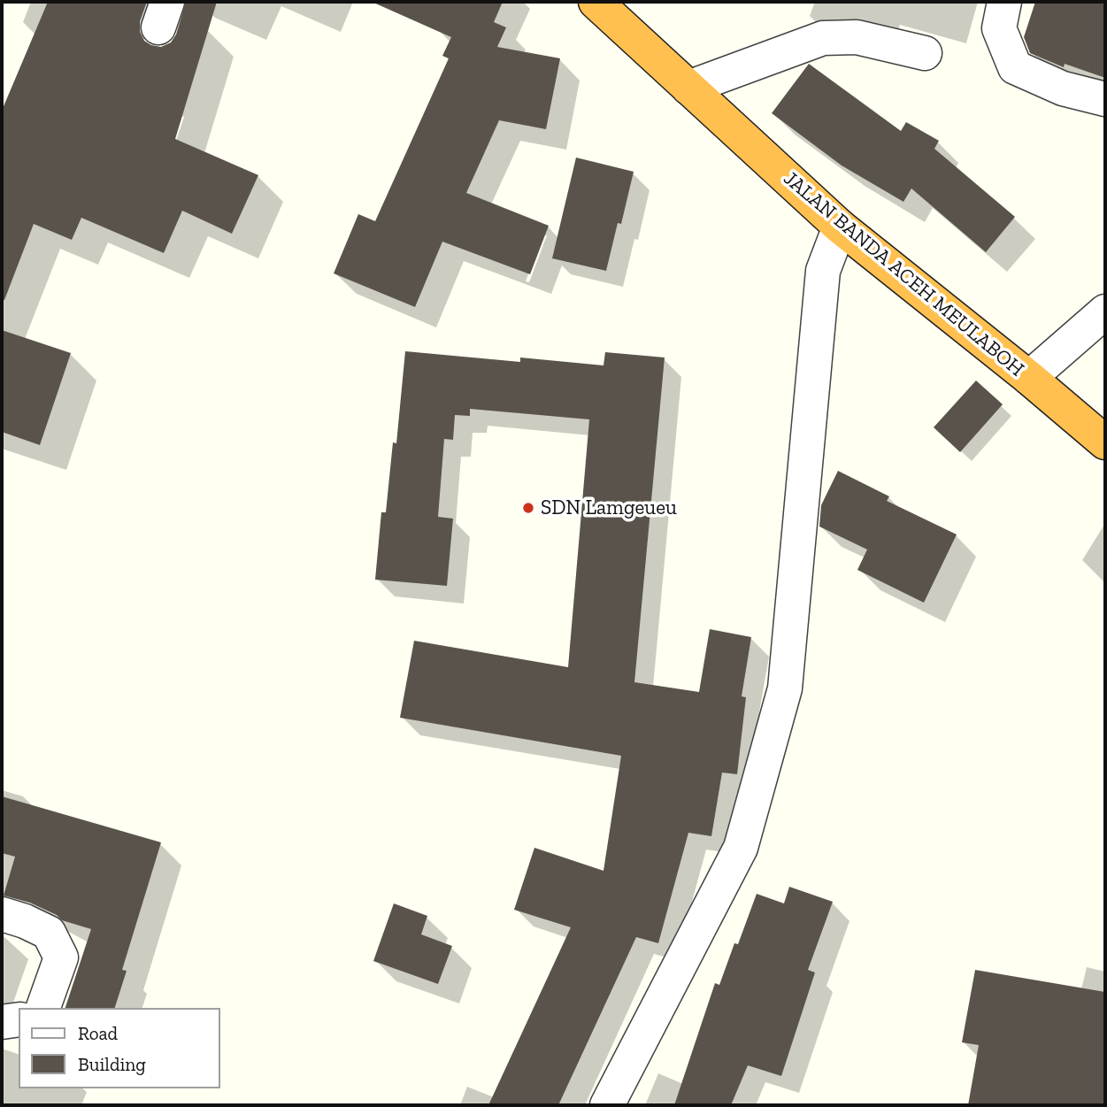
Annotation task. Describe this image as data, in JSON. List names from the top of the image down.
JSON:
{
  "streets": {
    "highway": ["JALAN BANDA ACEH MEULABOH"]
  },
  "places": ["SDN Lamgeueu"],
  "legend": ["Road", "Building"]
}
